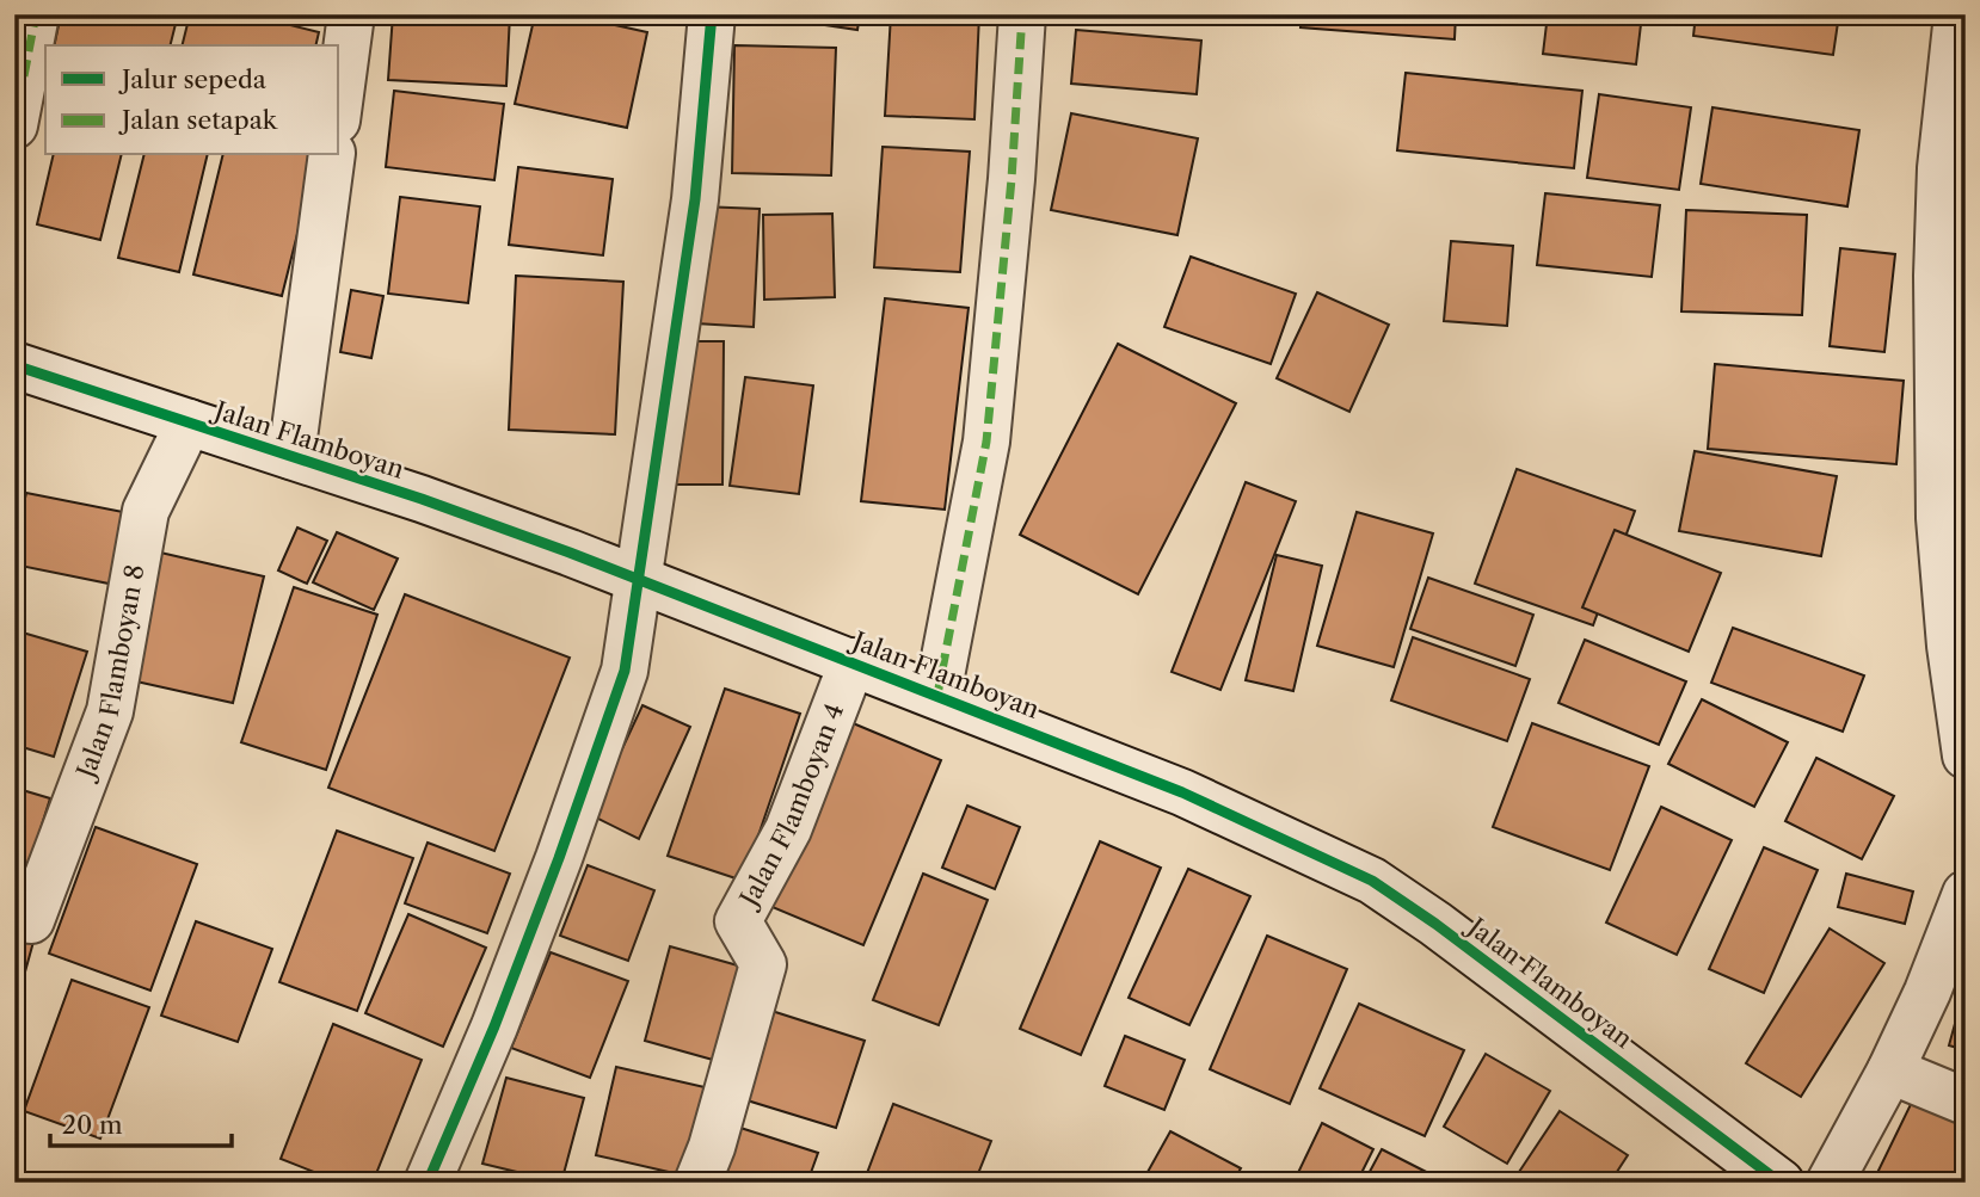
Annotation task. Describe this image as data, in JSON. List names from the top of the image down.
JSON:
{
  "streets": {
    "street": ["Jalan Flamboyan", "Jalan Flamboyan 8", "Jalan Flamboyan 4"]
  },
  "crossings": [
    ["Jalan Flamboyan", "Jalan Flamboyan 8"],
    ["Jalan Flamboyan", "Jalan Flamboyan 4"]
  ],
  "legend": ["Jalur sepeda", "Jalan setapak"],
  "scale_bar": "20 m"
}
